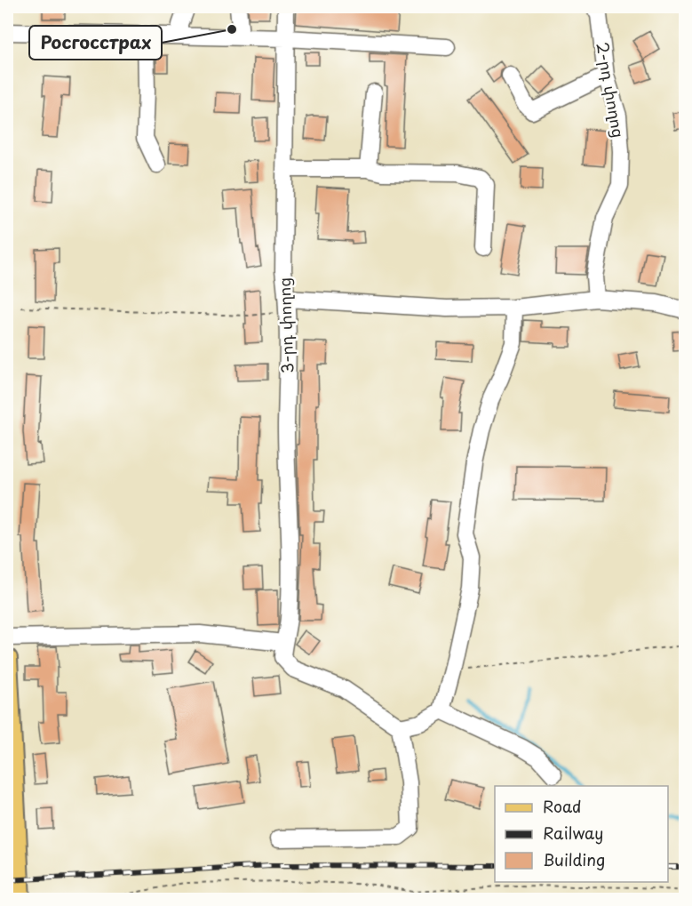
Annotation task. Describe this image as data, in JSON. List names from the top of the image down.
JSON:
{
  "streets": {
    "street": ["2-րդ փողոց", "3-րդ փողոց"]
  },
  "places": ["Росгосстрах"],
  "legend": ["Road", "Railway", "Building"]
}
